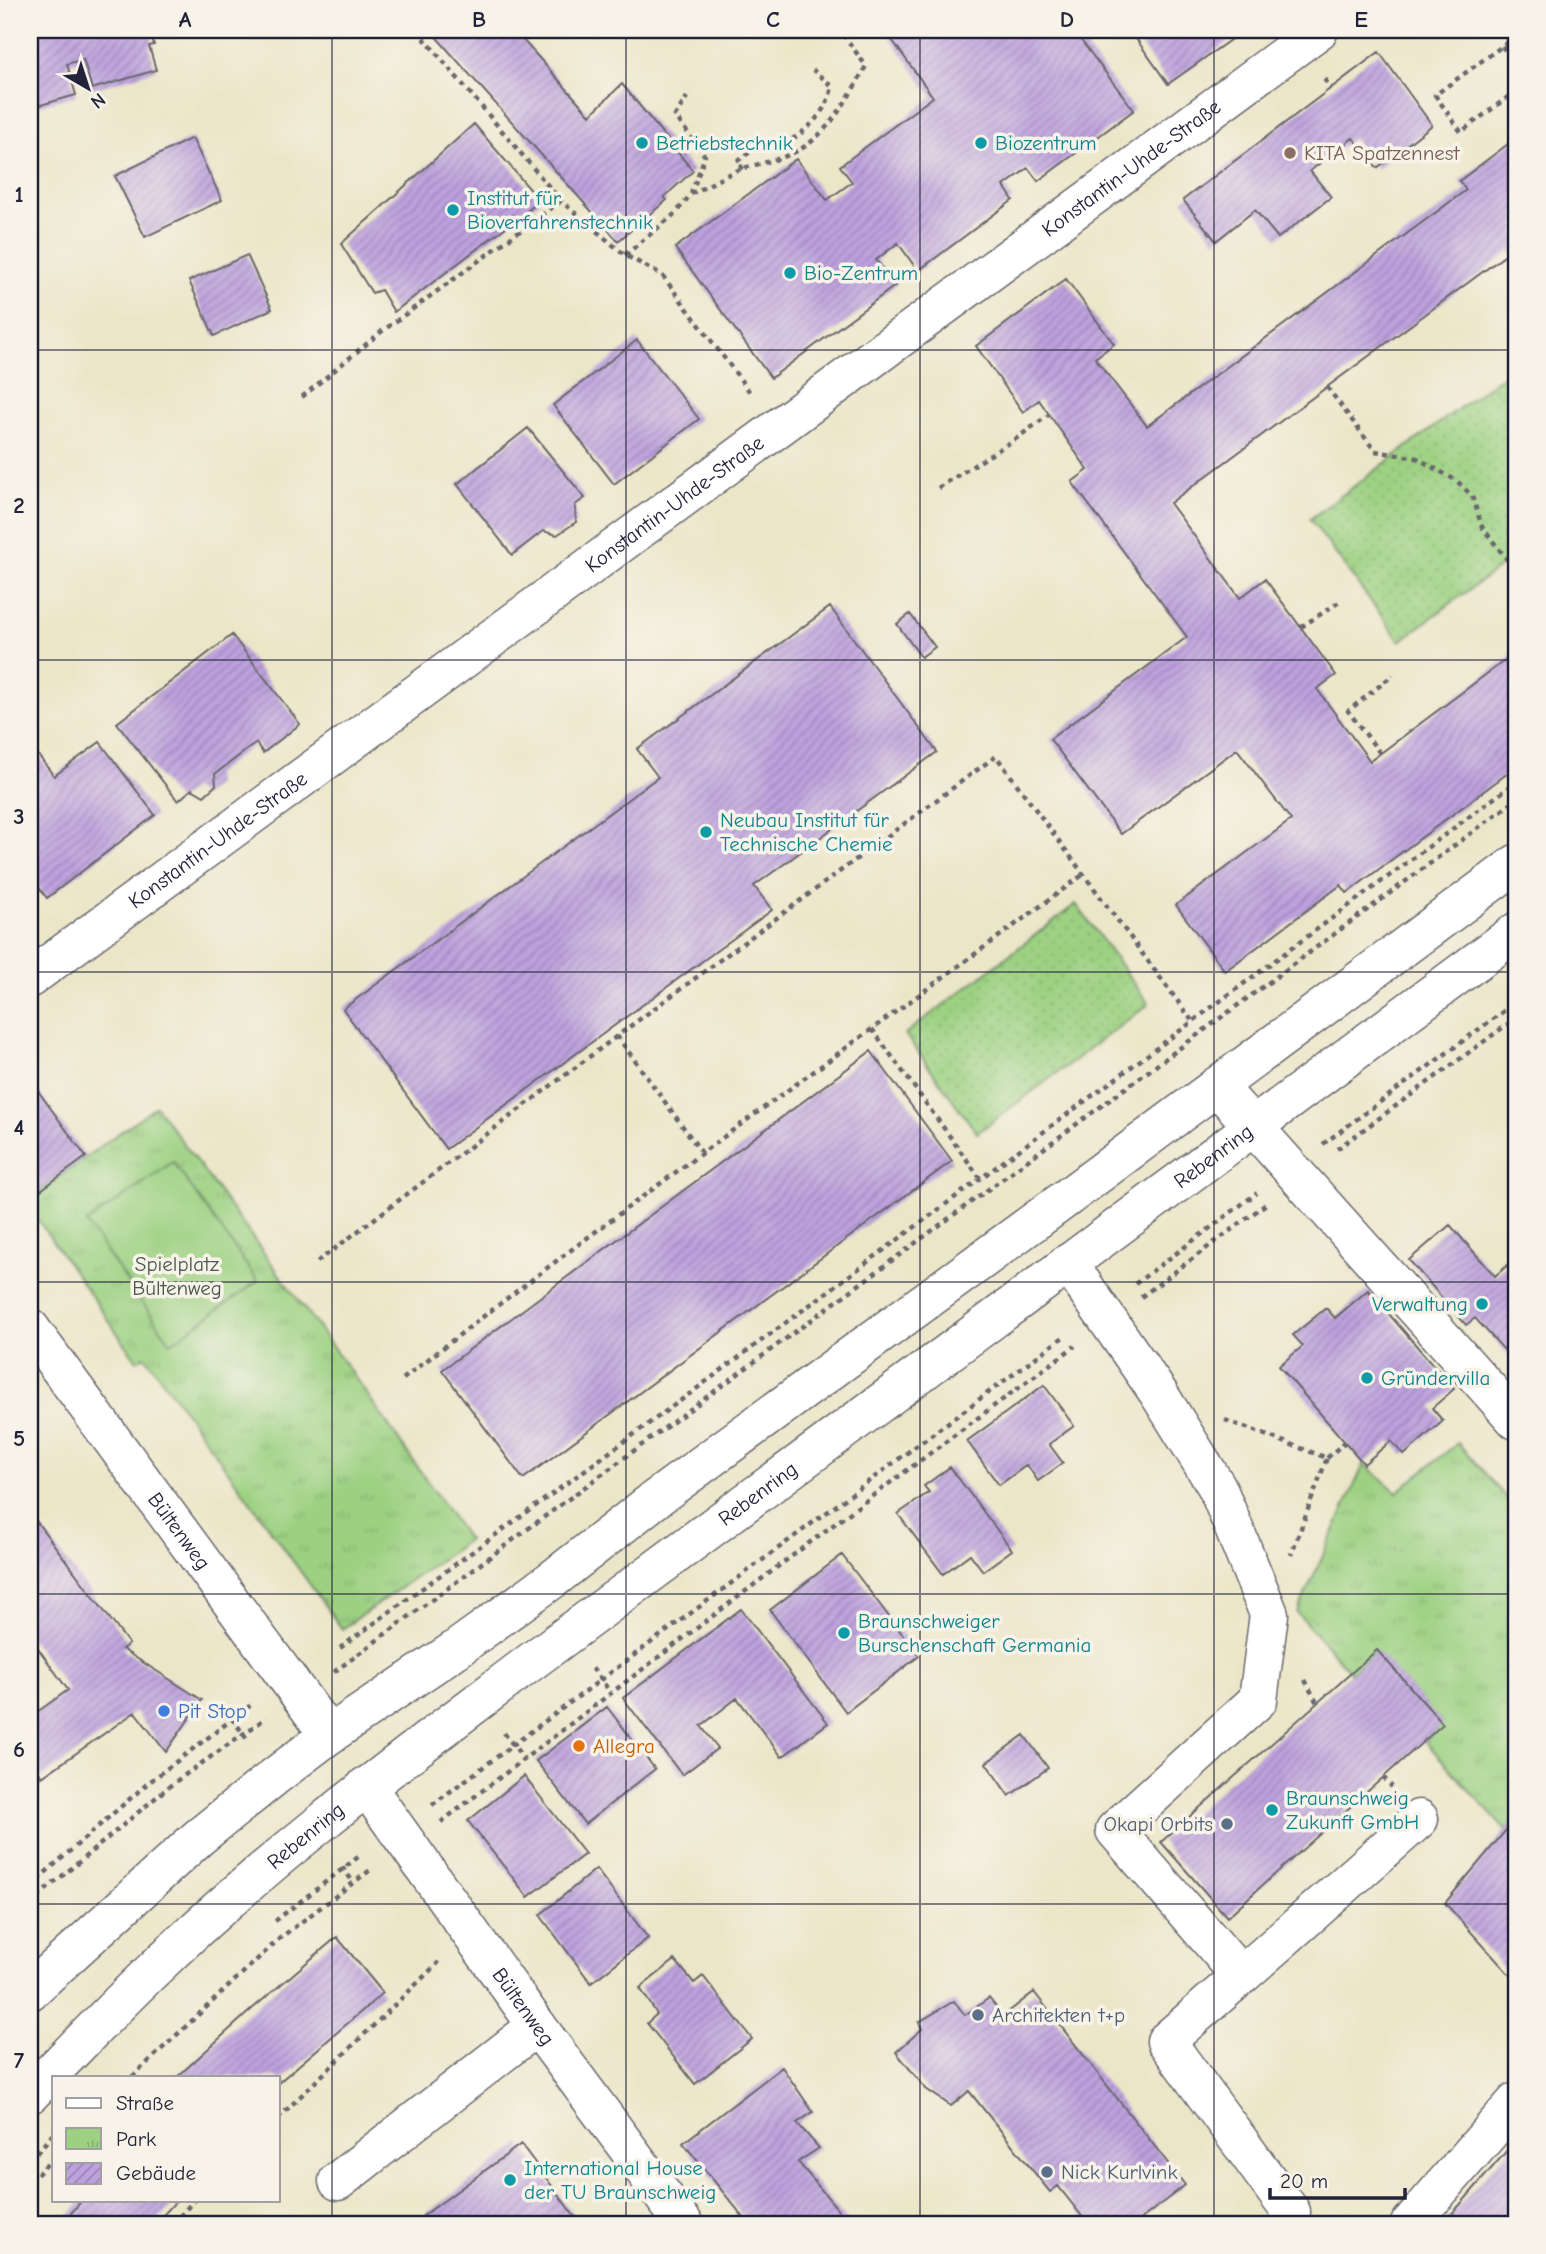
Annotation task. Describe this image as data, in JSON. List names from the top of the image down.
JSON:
{
  "streets": {
    "main road": ["Konstantin-Uhde-Straße", "Rebenring", "Bültenweg"]
  },
  "crossings": [
    ["Rebenring", "Bültenweg"]
  ],
  "parks": ["Spielplatz Bültenweg"],
  "places": [
    "Betriebstechnik",
    "Biozentrum",
    "KITA Spatzennest",
    "Institut für Bioverfahrenstechnik",
    "Bio-Zentrum",
    "Neubau Institut für Technische Chemie",
    "Verwaltung",
    "Gründervilla",
    "Braunschweiger Burschenschaft Germania",
    "Pit Stop",
    "Allegra",
    "Braunschweig Zukunft GmbH",
    "Okapi Orbits",
    "Architekten t+p",
    "Nick Kurlvink",
    "International House der TU Braunschweig"
  ],
  "legend": ["Straße", "Park", "Gebäude"],
  "scale_bar": "20 m",
  "north": "bottom right",
  "grid": {
    "columns": [
      "A",
      "B",
      "C",
      "D",
      "E"
    ],
    "rows": [
      "1",
      "2",
      "3",
      "4",
      "5",
      "6",
      "7"
    ]
  }
}
